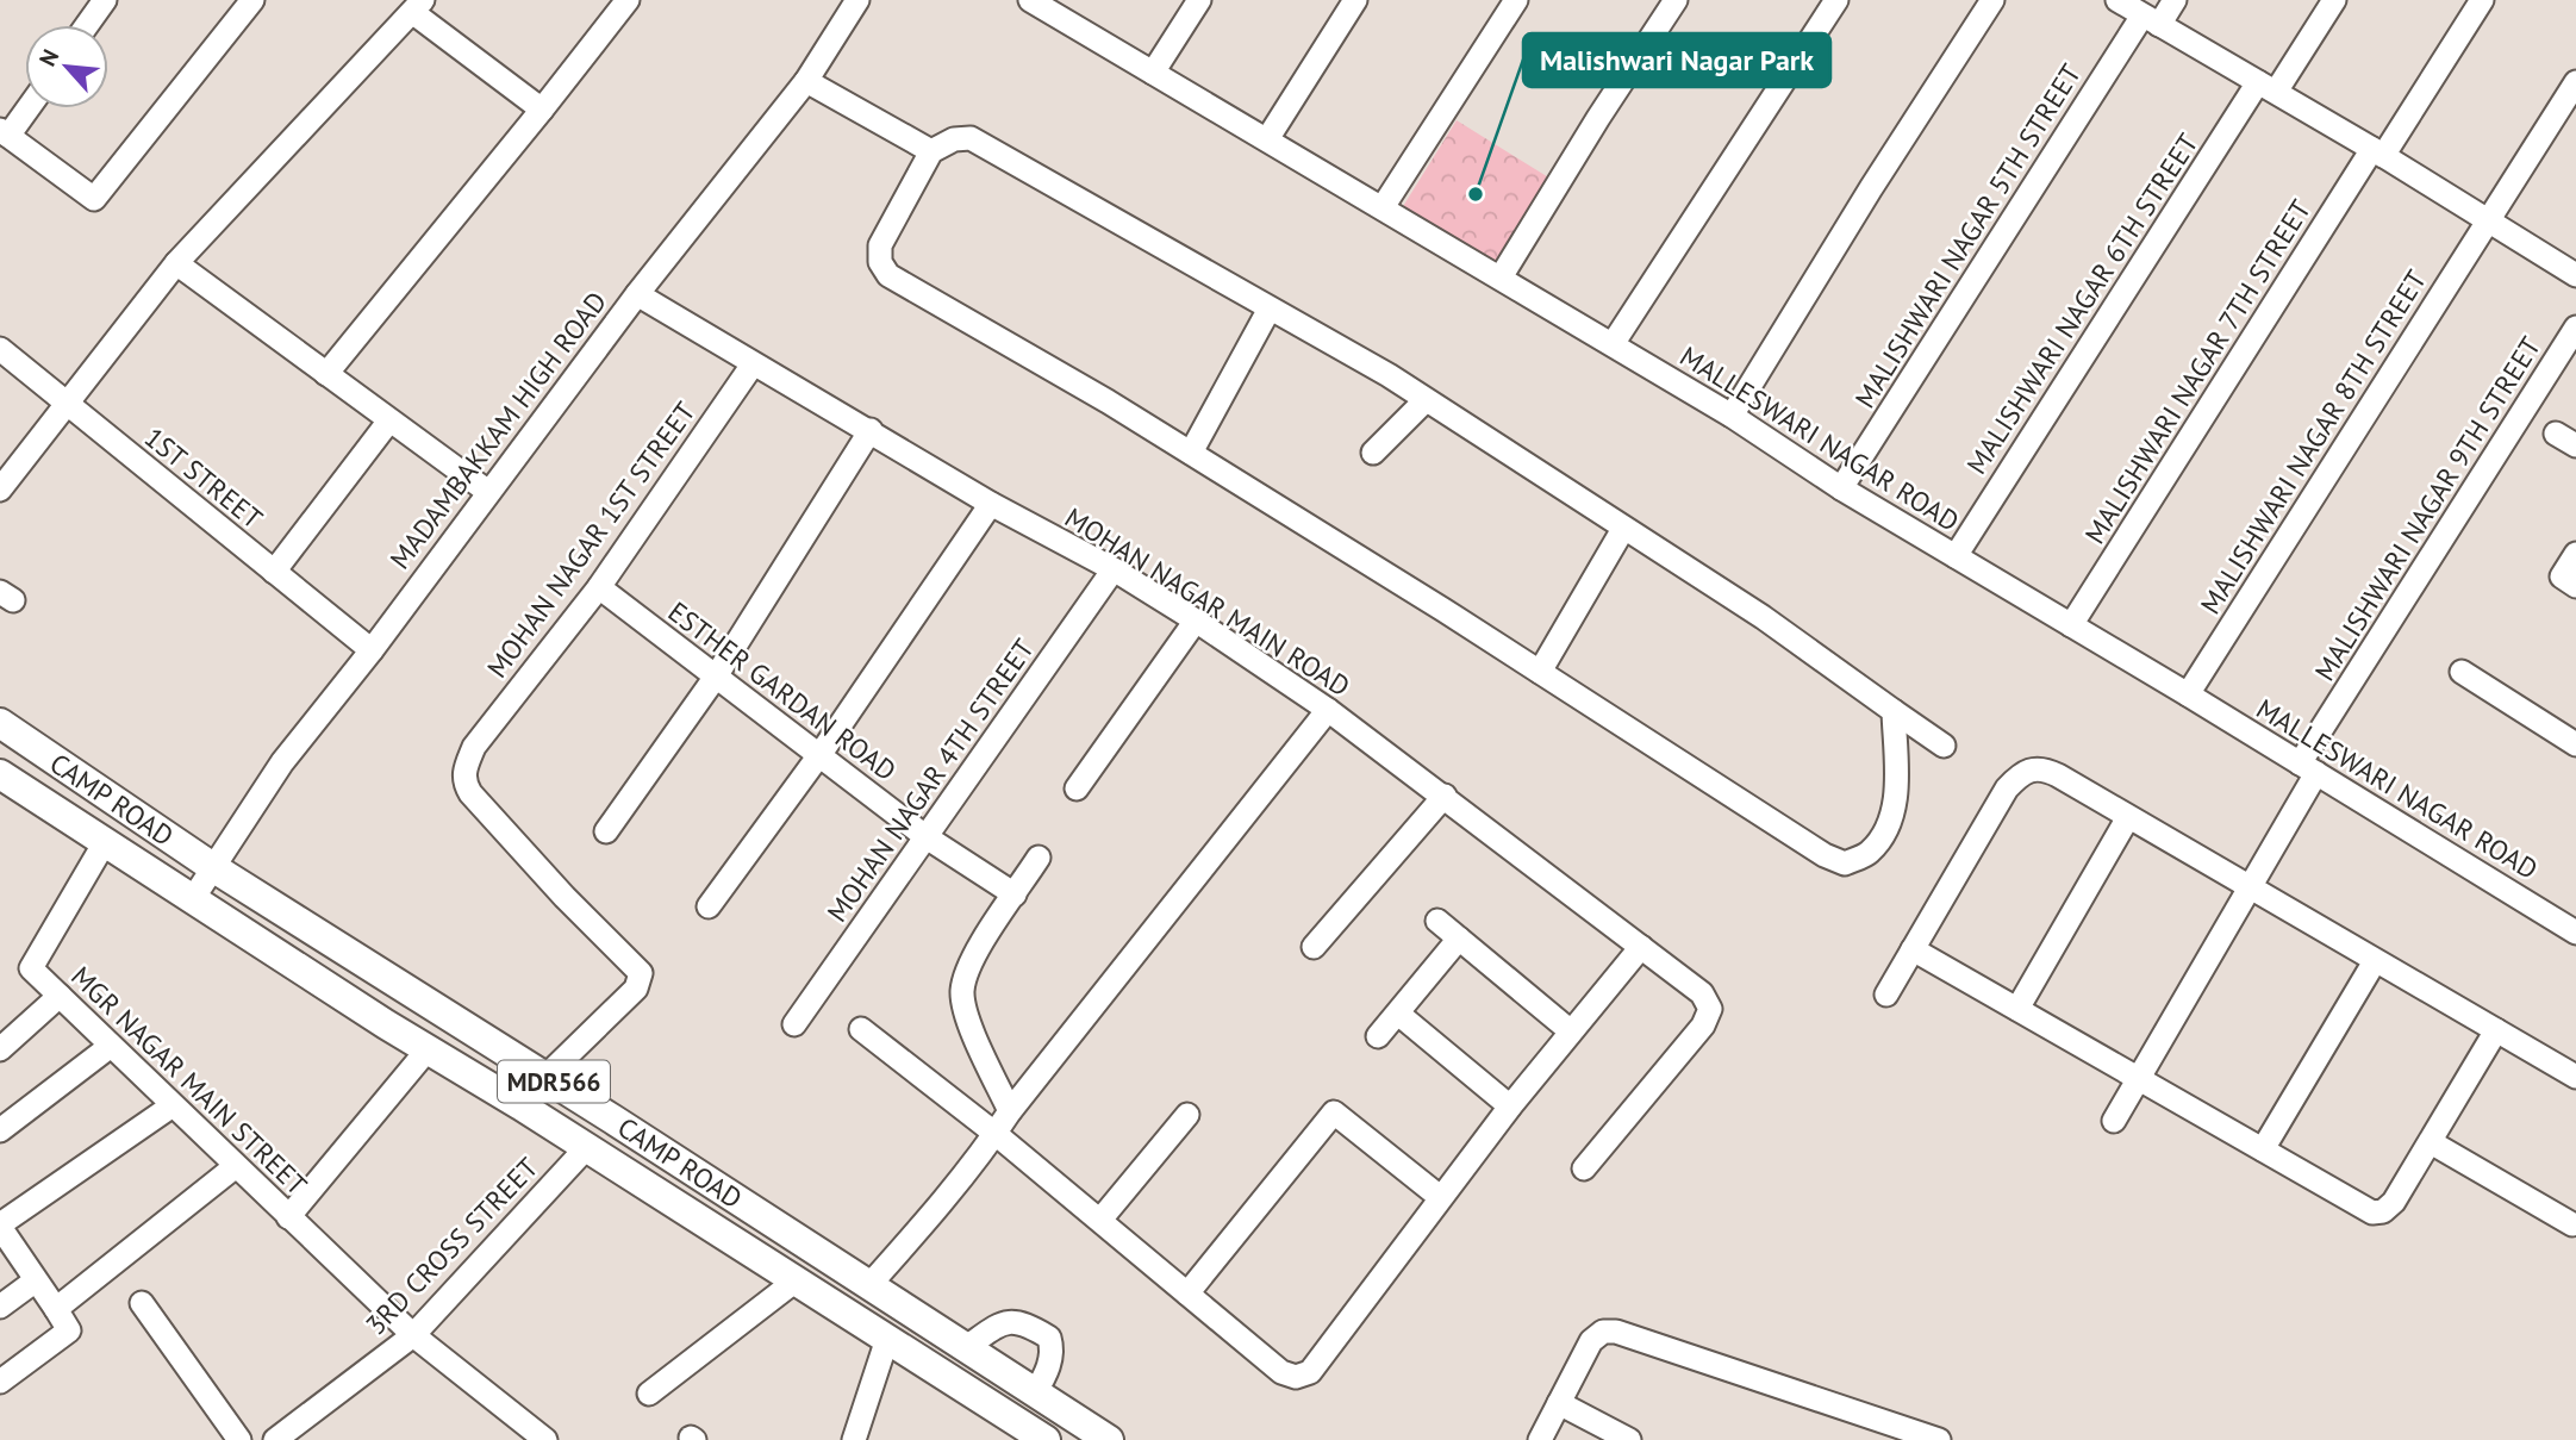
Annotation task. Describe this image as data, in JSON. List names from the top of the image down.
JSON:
{
  "streets": {
    "main road": ["CAMP ROAD", "MDR566"],
    "street": [
      "MALISHWARI NAGAR 5TH STREET",
      "MALISHWARI NAGAR 6TH STREET",
      "MALISHWARI NAGAR 7TH STREET",
      "MADAMBAKKAM HIGH ROAD",
      "MALLESWARI NAGAR ROAD",
      "MALISHWARI NAGAR 8TH STREET",
      "1ST STREET",
      "MALISHWARI NAGAR 9TH STREET",
      "MOHAN NAGAR 1ST STREET",
      "MOHAN NAGAR MAIN ROAD",
      "ESTHER GARDAN ROAD",
      "MOHAN NAGAR 4TH STREET",
      "MGR NAGAR MAIN STREET",
      "3RD CROSS STREET"
    ]
  },
  "crossings": [
    ["MALISHWARI NAGAR 5TH STREET", "MALLESWARI NAGAR ROAD"],
    ["MALISHWARI NAGAR 6TH STREET", "MALLESWARI NAGAR ROAD"],
    ["MALISHWARI NAGAR 7TH STREET", "MALLESWARI NAGAR ROAD"],
    ["MADAMBAKKAM HIGH ROAD", "1ST STREET"],
    ["MADAMBAKKAM HIGH ROAD", "MOHAN NAGAR MAIN ROAD"],
    ["MADAMBAKKAM HIGH ROAD", "CAMP ROAD"],
    ["MALLESWARI NAGAR ROAD", "MALISHWARI NAGAR 8TH STREET"],
    ["MALLESWARI NAGAR ROAD", "MALISHWARI NAGAR 9TH STREET"],
    ["MOHAN NAGAR 1ST STREET", "MOHAN NAGAR MAIN ROAD"],
    ["MOHAN NAGAR 1ST STREET", "ESTHER GARDAN ROAD"],
    ["MOHAN NAGAR 1ST STREET", "CAMP ROAD"],
    ["MOHAN NAGAR MAIN ROAD", "MOHAN NAGAR 4TH STREET"],
    ["ESTHER GARDAN ROAD", "MOHAN NAGAR 4TH STREET"],
    ["CAMP ROAD", "MGR NAGAR MAIN STREET"],
    ["CAMP ROAD", "3RD CROSS STREET"],
    ["MGR NAGAR MAIN STREET", "3RD CROSS STREET"]
  ],
  "places": ["Malishwari Nagar Park"],
  "north": "top left"
}
